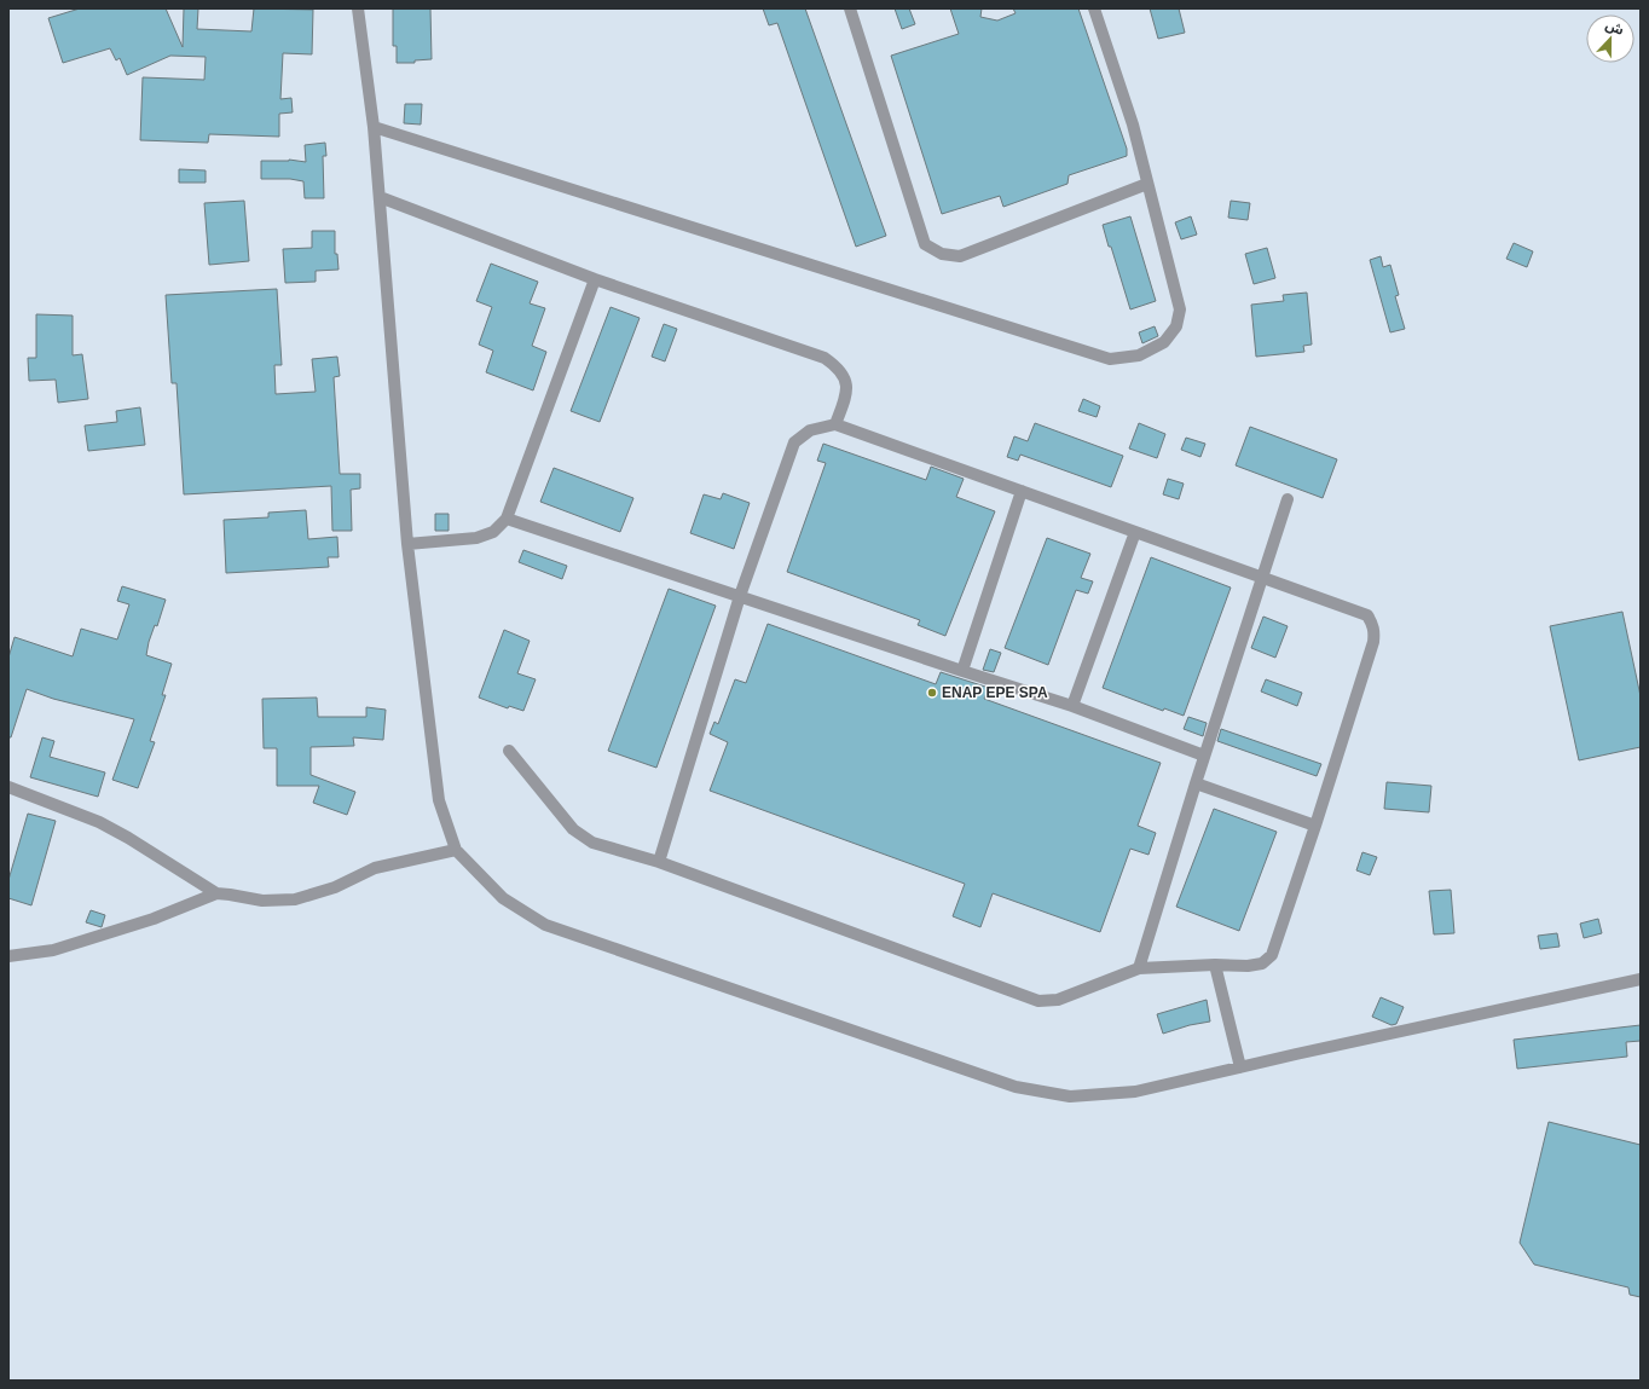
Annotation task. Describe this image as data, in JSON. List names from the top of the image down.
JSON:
{
  "places": ["ENAP EPE SPA"],
  "north": "top"
}
